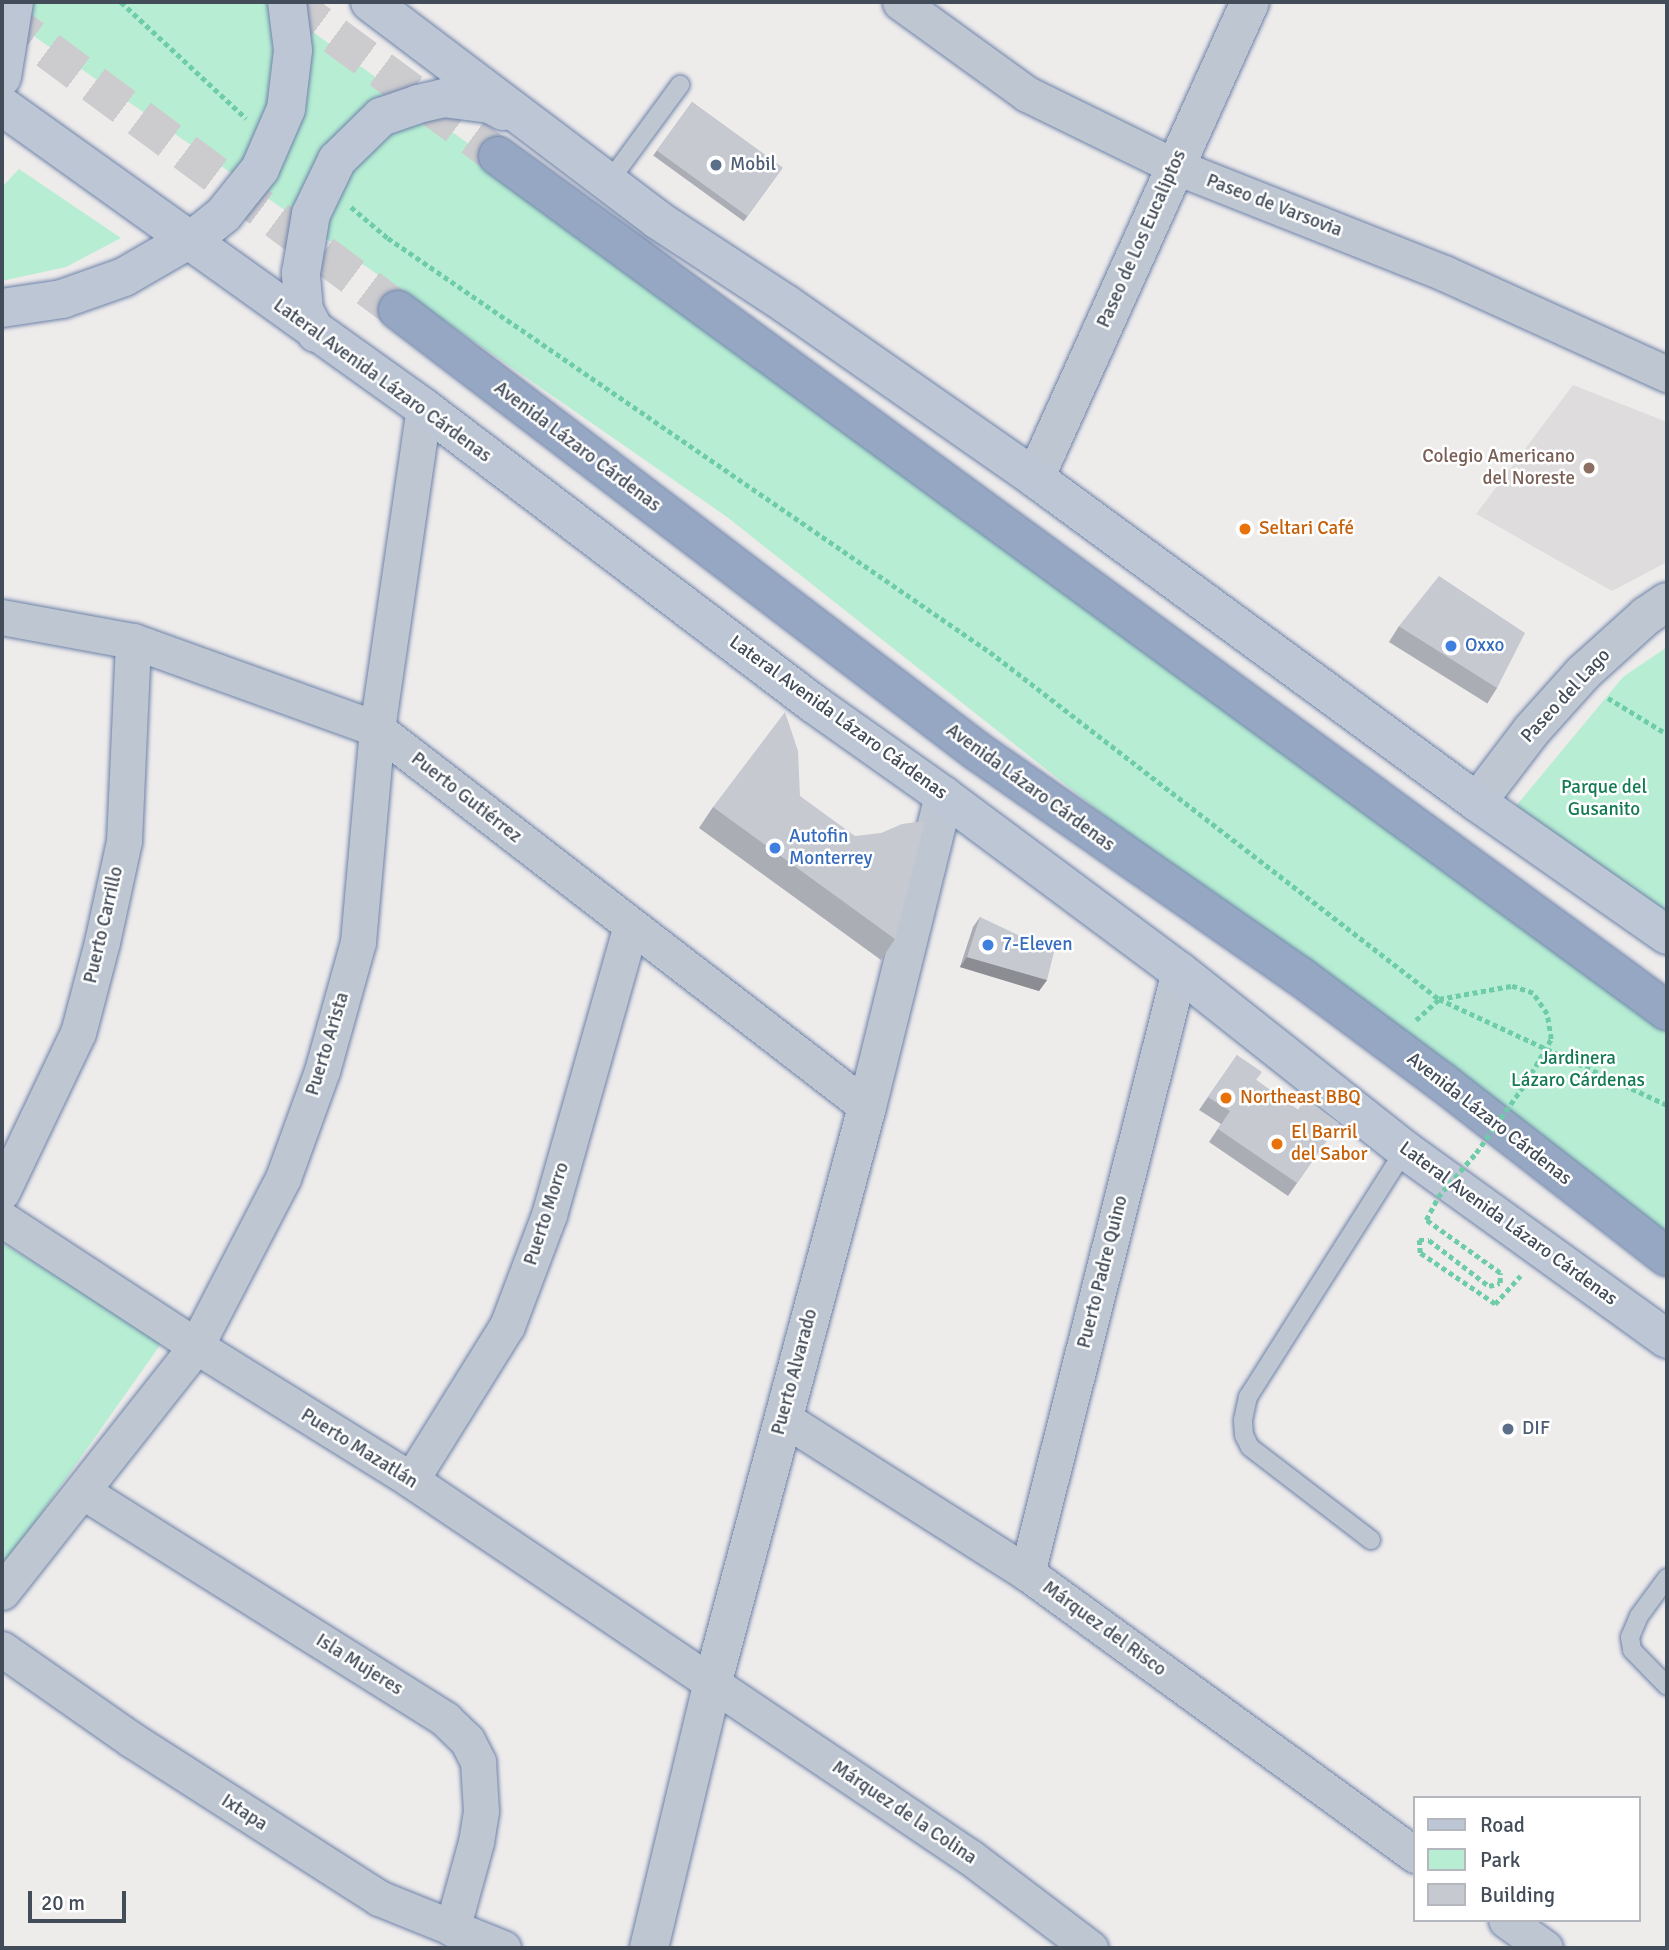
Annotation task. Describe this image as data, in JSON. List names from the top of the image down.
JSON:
{
  "streets": {
    "highway": ["Avenida Lázaro Cárdenas"],
    "main road": ["Lateral Avenida Lázaro Cárdenas"],
    "street": [
      "Paseo de Varsovia",
      "Paseo de Los Eucaliptos",
      "Paseo del Lago",
      "Puerto Gutiérrez",
      "Puerto Carrillo",
      "Puerto Arista",
      "Puerto Morro",
      "Puerto Padre Quino",
      "Puerto Alvarado",
      "Puerto Mazatlán",
      "Márquez del Risco",
      "Isla Mujeres",
      "Ixtapa",
      "Márquez de la Colina"
    ]
  },
  "crossings": [
    ["Paseo de Varsovia", "Paseo de Los Eucaliptos"],
    ["Lateral Avenida Lázaro Cárdenas", "Puerto Arista"],
    ["Lateral Avenida Lázaro Cárdenas", "Puerto Padre Quino"],
    ["Lateral Avenida Lázaro Cárdenas", "Puerto Alvarado"],
    ["Puerto Gutiérrez", "Puerto Carrillo"],
    ["Puerto Gutiérrez", "Puerto Arista"],
    ["Puerto Gutiérrez", "Puerto Morro"],
    ["Puerto Gutiérrez", "Puerto Alvarado"],
    ["Puerto Arista", "Puerto Mazatlán"],
    ["Puerto Arista", "Isla Mujeres"],
    ["Puerto Morro", "Puerto Mazatlán"],
    ["Puerto Padre Quino", "Márquez del Risco"],
    ["Puerto Alvarado", "Puerto Mazatlán"],
    ["Puerto Alvarado", "Márquez del Risco"],
    ["Puerto Alvarado", "Márquez de la Colina"],
    ["Puerto Mazatlán", "Márquez de la Colina"],
    ["Isla Mujeres", "Ixtapa"]
  ],
  "parks": ["Parque del Gusanito", "Jardinera Lázaro Cárdenas"],
  "places": [
    "Mobil",
    "Colegio Americano del Noreste",
    "Seltari Café",
    "Oxxo",
    "Autofin Monterrey",
    "7-Eleven",
    "Northeast BBQ",
    "El Barril del Sabor",
    "DIF"
  ],
  "legend": ["Road", "Park", "Building"],
  "scale_bar": "20 m"
}
